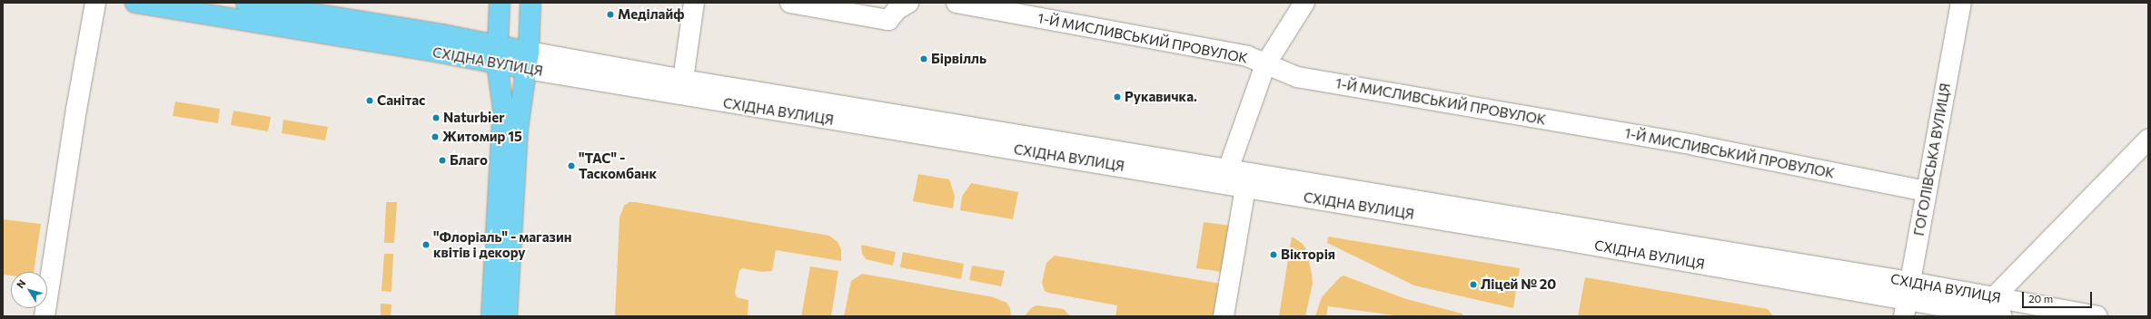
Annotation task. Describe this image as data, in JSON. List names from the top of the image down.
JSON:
{
  "streets": {
    "main road": ["СХІДНА ВУЛИЦЯ"],
    "street": ["1-Й МИСЛИВСЬКИЙ ПРОВУЛОК", "ГОГОЛІВСЬКА ВУЛИЦЯ"]
  },
  "crossings": [
    ["1-Й МИСЛИВСЬКИЙ ПРОВУЛОК", "ГОГОЛІВСЬКА ВУЛИЦЯ"],
    ["СХІДНА ВУЛИЦЯ", "ГОГОЛІВСЬКА ВУЛИЦЯ"]
  ],
  "places": [
    "Меділайф",
    "Бірвілль",
    "Рукавичка.",
    "Санітас",
    "Naturbier",
    "Житомир 15",
    "Благо",
    "\"ТАС\" - Таскомбанк",
    "\"Флоріаль\" - магазин квітів і декору",
    "Вікторія",
    "Ліцей № 20"
  ],
  "scale_bar": "20 m",
  "north": "top left"
}
